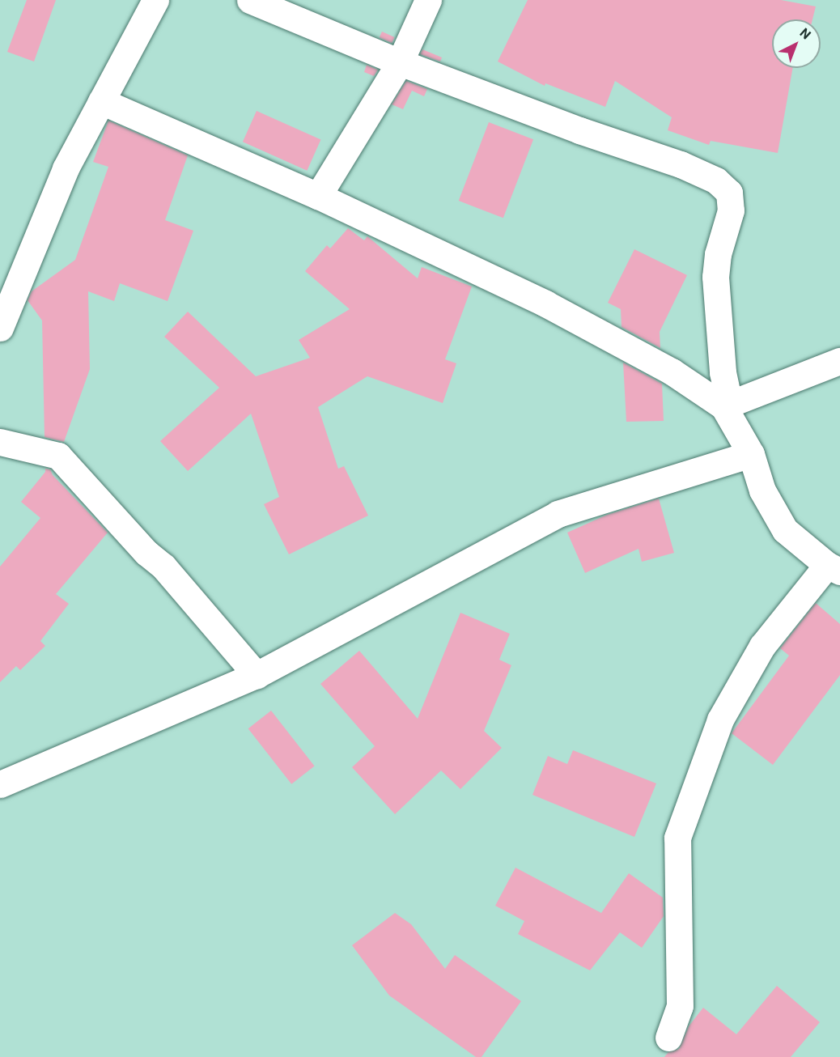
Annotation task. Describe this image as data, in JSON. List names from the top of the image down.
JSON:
{
  "north": "top right"
}
